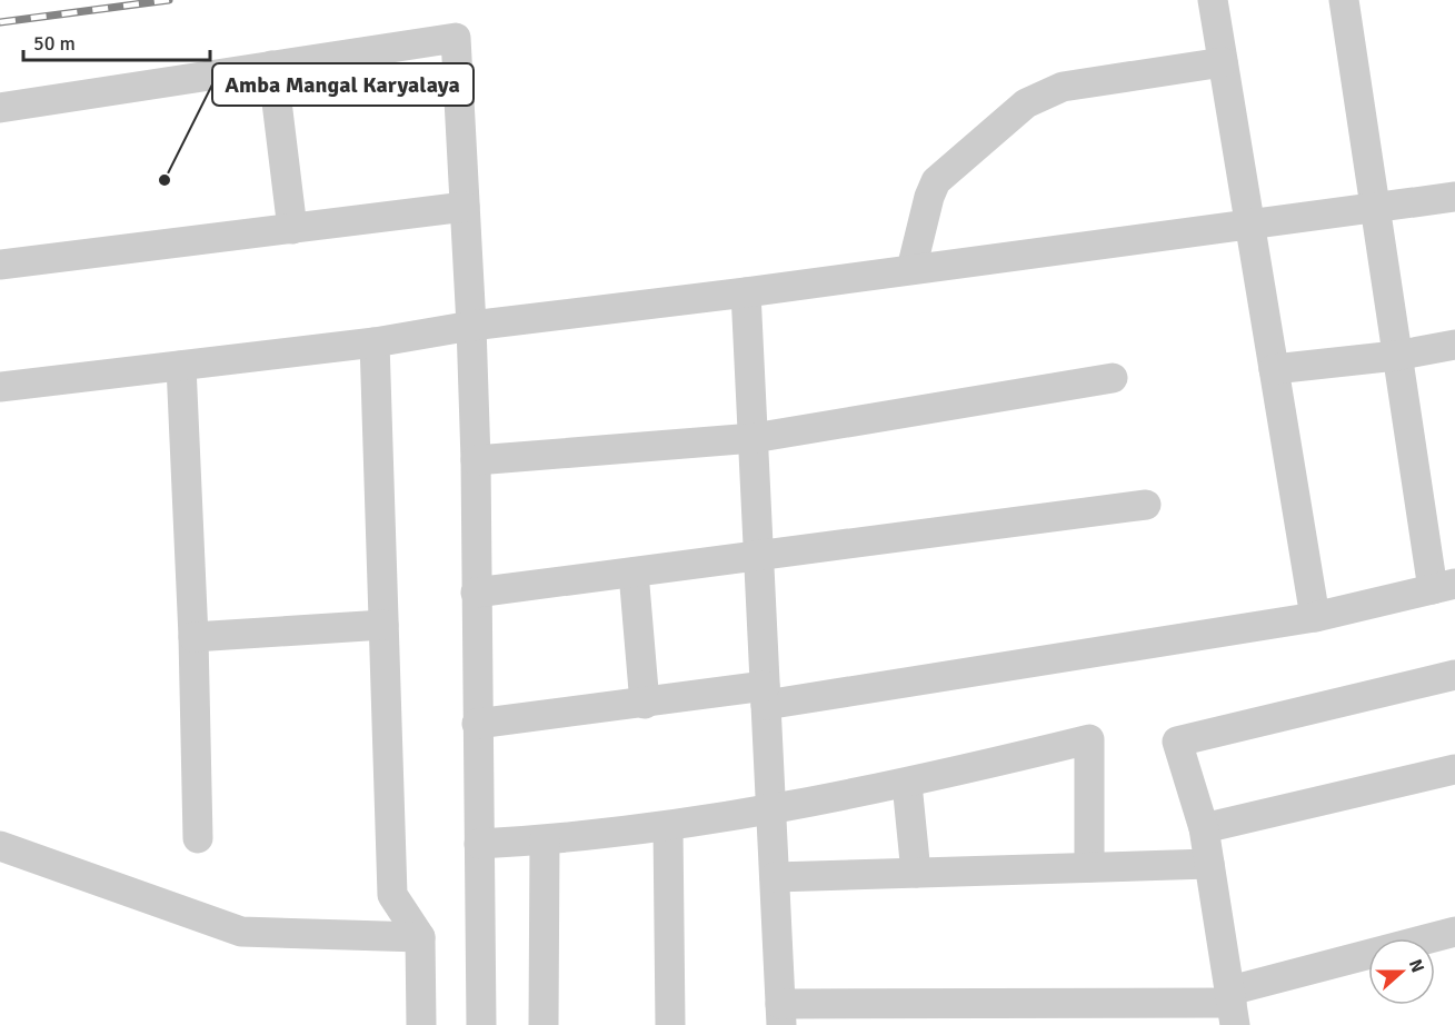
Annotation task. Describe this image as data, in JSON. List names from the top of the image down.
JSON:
{
  "places": ["Amba Mangal Karyalaya"],
  "scale_bar": "50 m",
  "north": "right"
}
